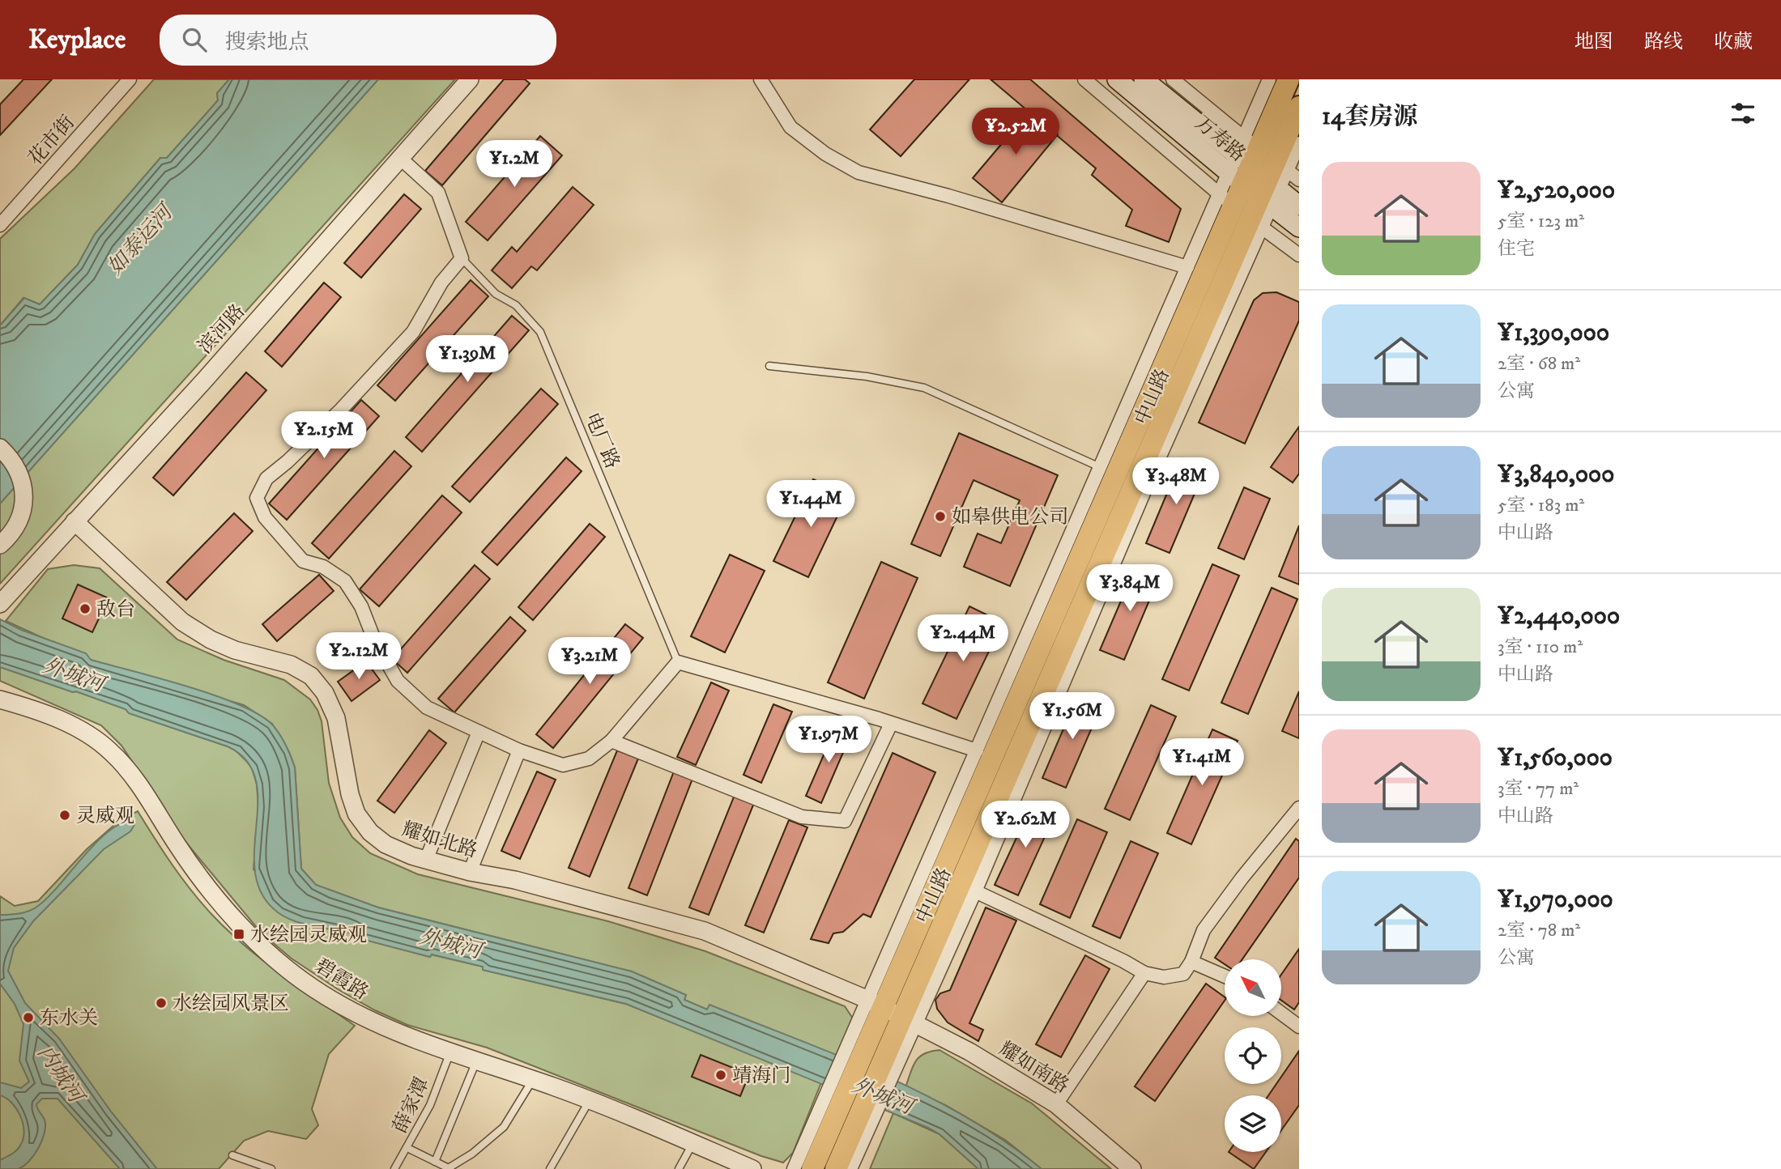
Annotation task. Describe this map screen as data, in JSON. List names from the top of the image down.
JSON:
{
  "streets": {
    "main road": ["万寿路", "中山路"],
    "street": [
      "花市街",
      "滨河路",
      "耀如北路",
      "碧霞路",
      "耀如南路"
    ],
    "lane": ["电厂路", "薛家潭"]
  },
  "crossings": [
    ["万寿路", "中山路"],
    ["滨河路", "耀如北路"],
    ["中山路", "耀如北路"],
    ["中山路", "耀如南路"],
    ["耀如北路", "耀如南路"],
    ["碧霞路", "薛家潭"]
  ],
  "water": ["如泰运河", "外城河", "内城河"],
  "places": {
    "other": [
      "如皋供电公司",
      "敌台",
      "灵威观",
      "水绘园风景区",
      "东水关",
      "靖海门"
    ],
    "transit": ["水绘园灵威观"]
  },
  "north": "top left",
  "page": {
    "header": "Keyplace",
    "search": "搜索地点",
    "nav": ["地图", "路线", "收藏"],
    "heading": "14套房源",
    "price": [
      "¥2.52M",
      "¥1.2M",
      "¥1.39M",
      "¥2.15M",
      "¥3.48M",
      "¥1.44M",
      "¥3.84M",
      "¥2.44M",
      "¥2.12M",
      "¥3.21M",
      "¥1.56M",
      "¥1.97M",
      "¥1.41M",
      "¥2.62M"
    ],
    "list": [
      {
        "name": "¥2,520,000",
        "note": "5室 · 123 m² · 住宅"
      },
      {
        "name": "¥1,390,000",
        "note": "2室 · 68 m² · 公寓"
      },
      {
        "name": "¥3,840,000",
        "note": "5室 · 183 m² · 中山路"
      },
      {
        "name": "¥2,440,000",
        "note": "3室 · 110 m² · 中山路"
      },
      {
        "name": "¥1,560,000",
        "note": "3室 · 77 m² · 中山路"
      },
      {
        "name": "¥1,970,000",
        "note": "2室 · 78 m² · 公寓"
      }
    ]
  }
}
